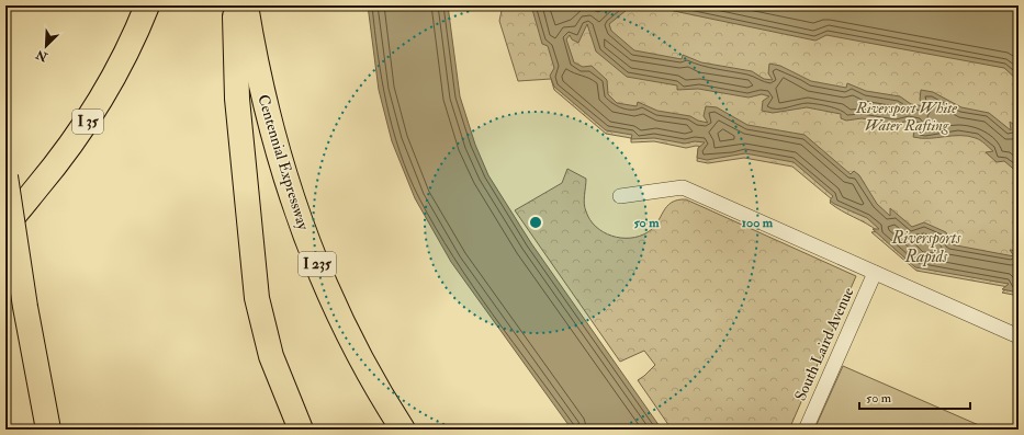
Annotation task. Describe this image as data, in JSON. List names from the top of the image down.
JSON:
{
  "streets": {
    "highway": ["I 35", "Centennial Expressway", "I 235"],
    "street": ["South Laird Avenue"]
  },
  "water": ["Riversports Rapids"],
  "parks": ["Riversport White Water Rafting"],
  "scale_bar": "50 m",
  "north": "bottom left",
  "rings": ["50 m", "100 m"]
}
